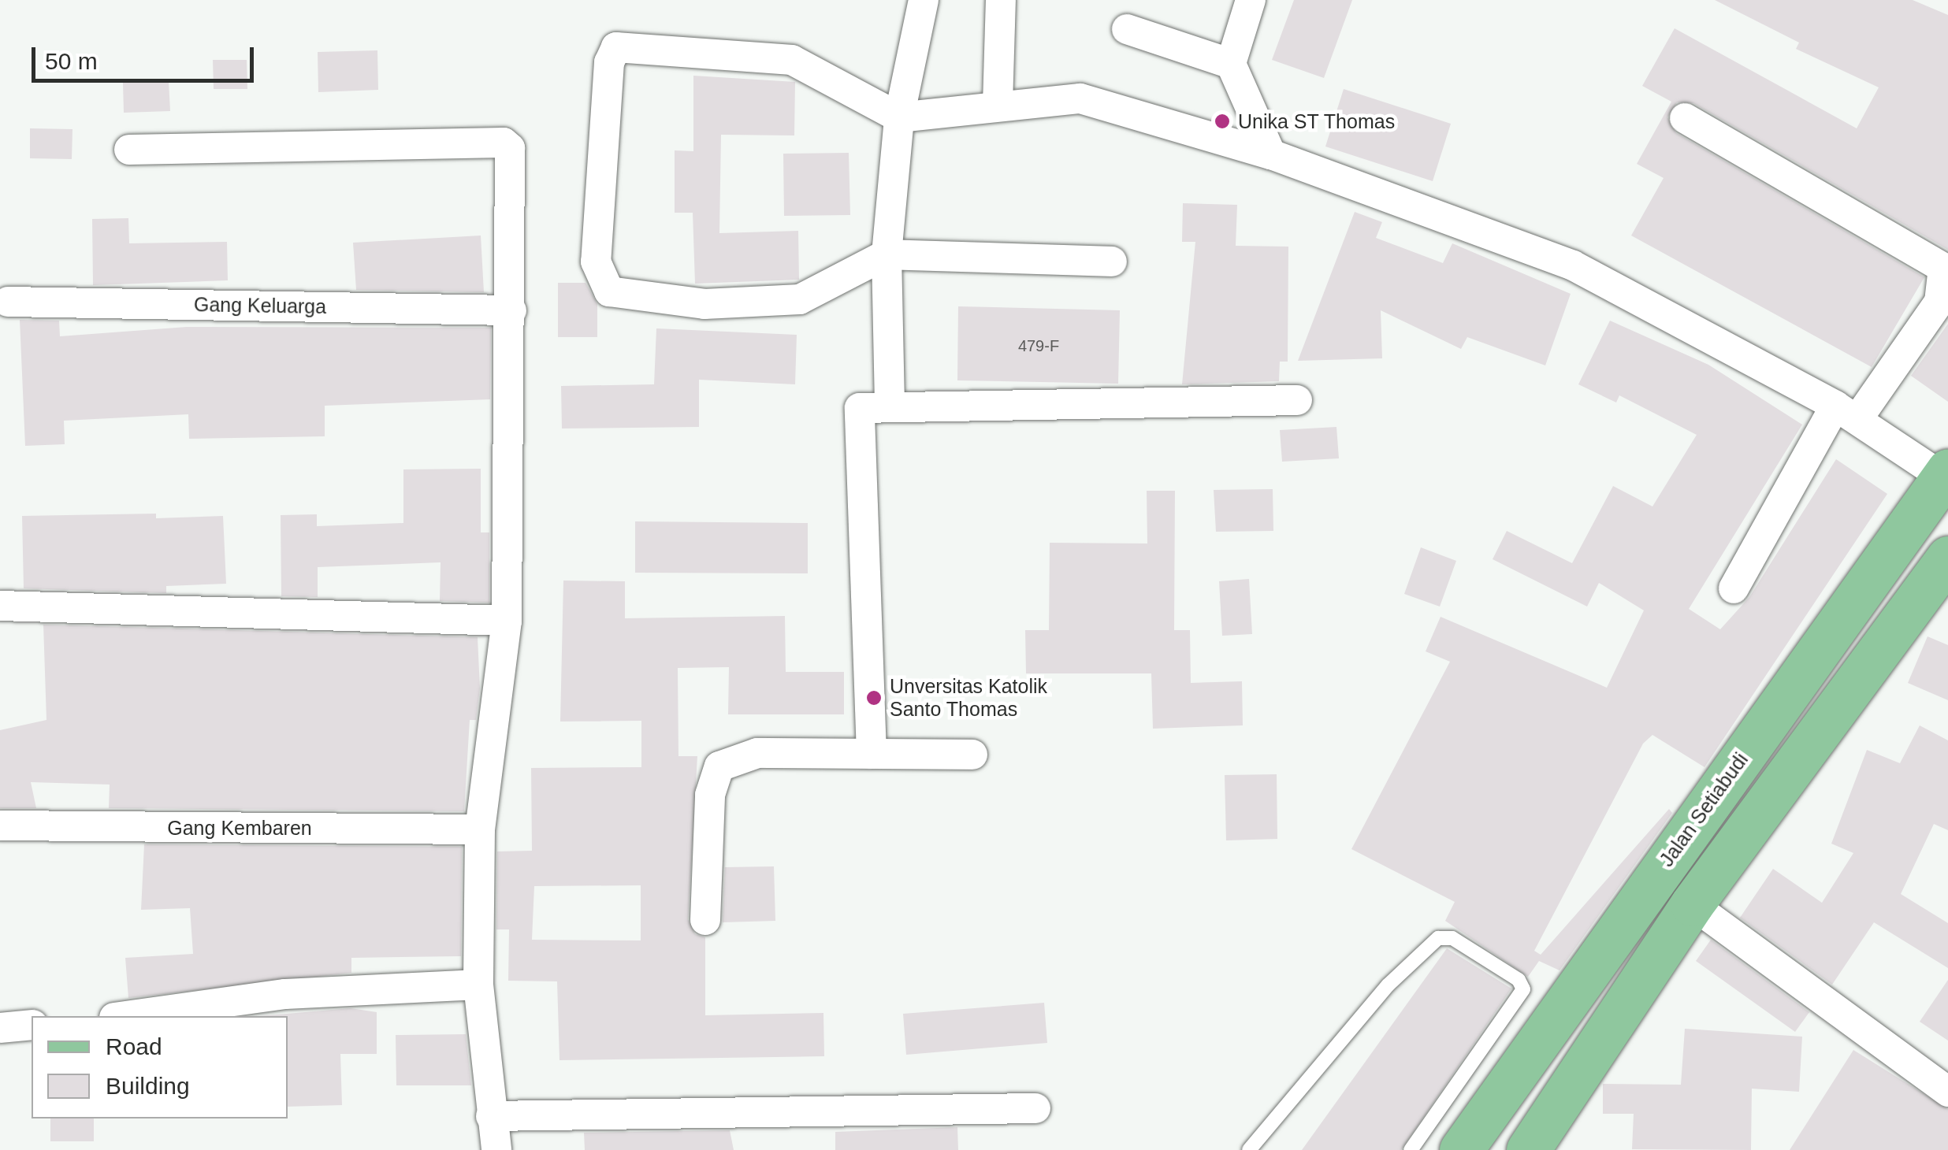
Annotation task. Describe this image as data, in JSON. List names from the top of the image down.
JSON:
{
  "streets": {
    "main road": ["Jalan Setiabudi"],
    "street": ["Gang Keluarga", "Gang Kembaren"]
  },
  "places": ["Unika ST Thomas", "Unversitas Katolik Santo Thomas"],
  "house_numbers": ["479-F"],
  "legend": ["Road", "Building"],
  "scale_bar": "50 m"
}
